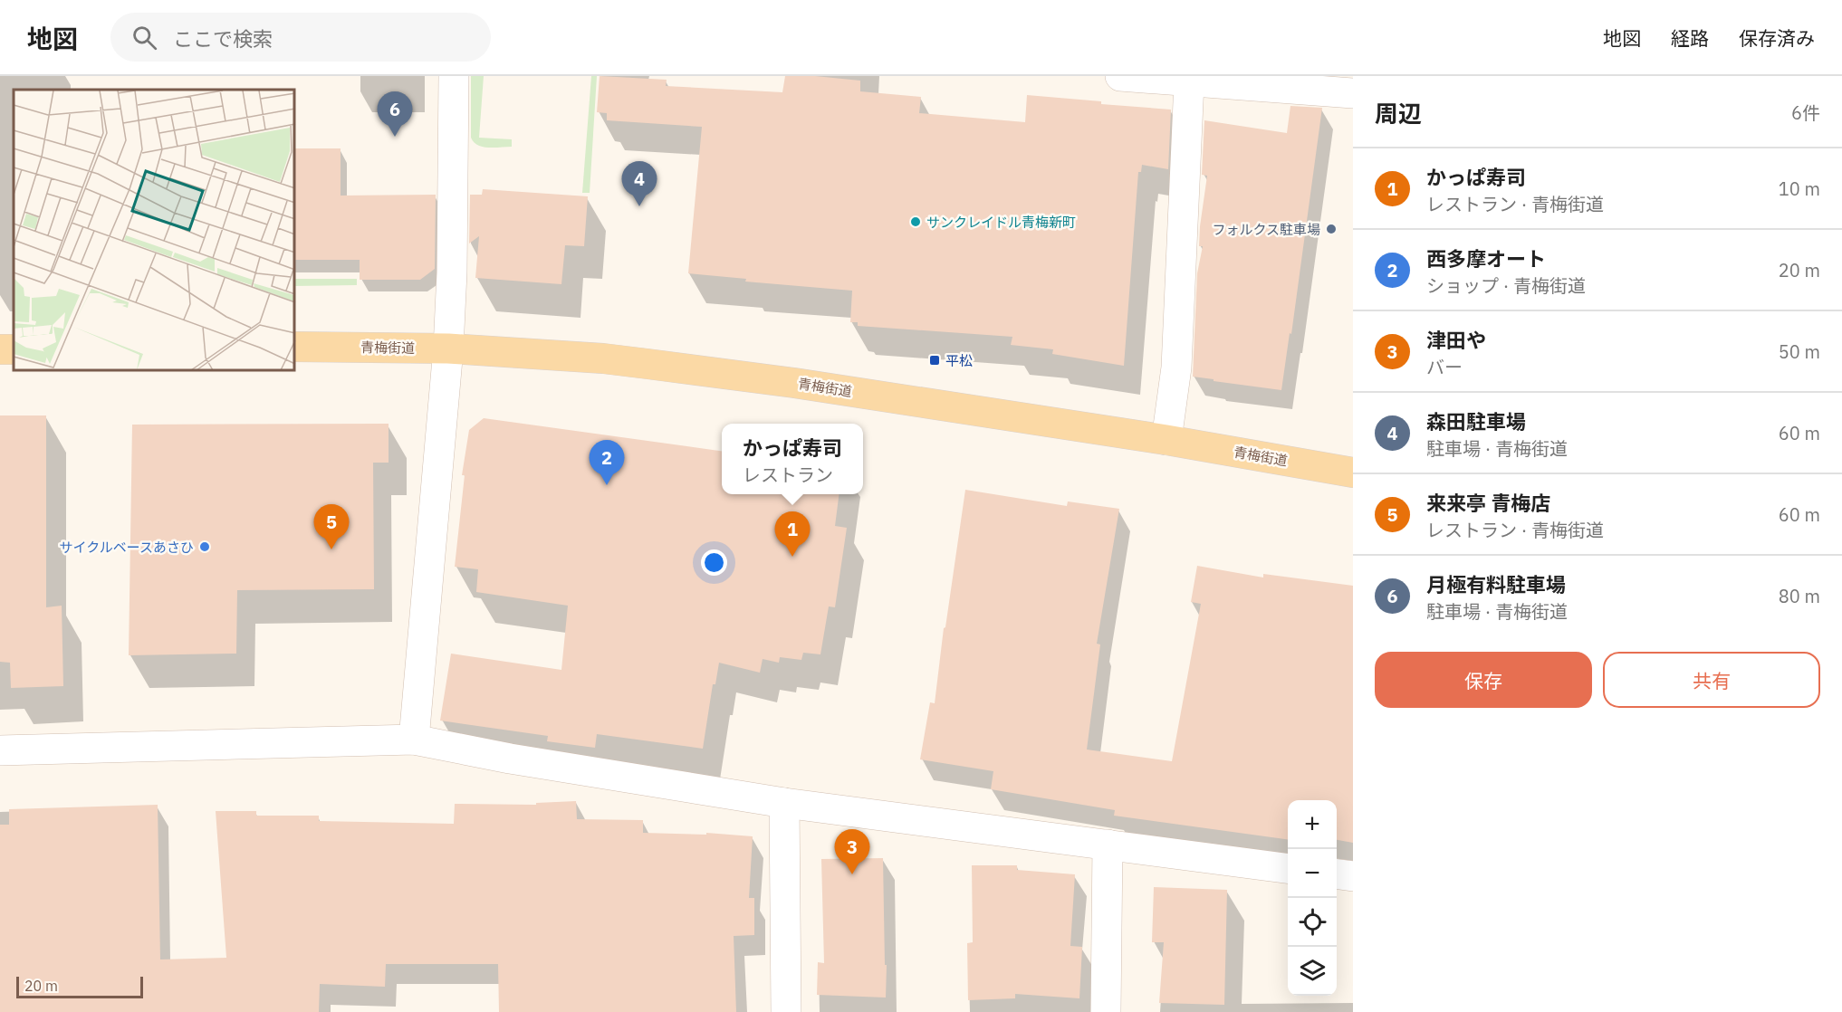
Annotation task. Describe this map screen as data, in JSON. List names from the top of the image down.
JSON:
{
  "streets": {
    "main road": ["青梅街道"]
  },
  "places": {
    "other": ["サンクレイドル青梅新町", "フォルクス駐車場", "サイクルベースあさひ"],
    "transit": ["平松"]
  },
  "scale_bar": "20 m",
  "page": {
    "header": "地図",
    "search": "ここで検索",
    "nav": ["地図", "経路", "保存済み"],
    "heading": ["周辺", "6件"],
    "pins": [
      "6",
      "4",
      "2",
      "5",
      "1",
      "3"
    ],
    "list": [
      {
        "mark": "1",
        "name": "かっぱ寿司",
        "note": "レストラン · 青梅街道",
        "value": "10 m"
      },
      {
        "mark": "2",
        "name": "西多摩オート",
        "note": "ショップ · 青梅街道",
        "value": "20 m"
      },
      {
        "mark": "3",
        "name": "津田や",
        "note": "バー",
        "value": "50 m"
      },
      {
        "mark": "4",
        "name": "森田駐車場",
        "note": "駐車場 · 青梅街道",
        "value": "60 m"
      },
      {
        "mark": "5",
        "name": "来来亭 青梅店",
        "note": "レストラン · 青梅街道",
        "value": "60 m"
      },
      {
        "mark": "6",
        "name": "月極有料駐車場",
        "note": "駐車場 · 青梅街道",
        "value": "80 m"
      }
    ],
    "popup": ["かっぱ寿司", "レストラン"],
    "buttons": ["保存", "共有"],
    "map_buttons": ["+", "−"],
    "scale": "20 m"
  }
}
